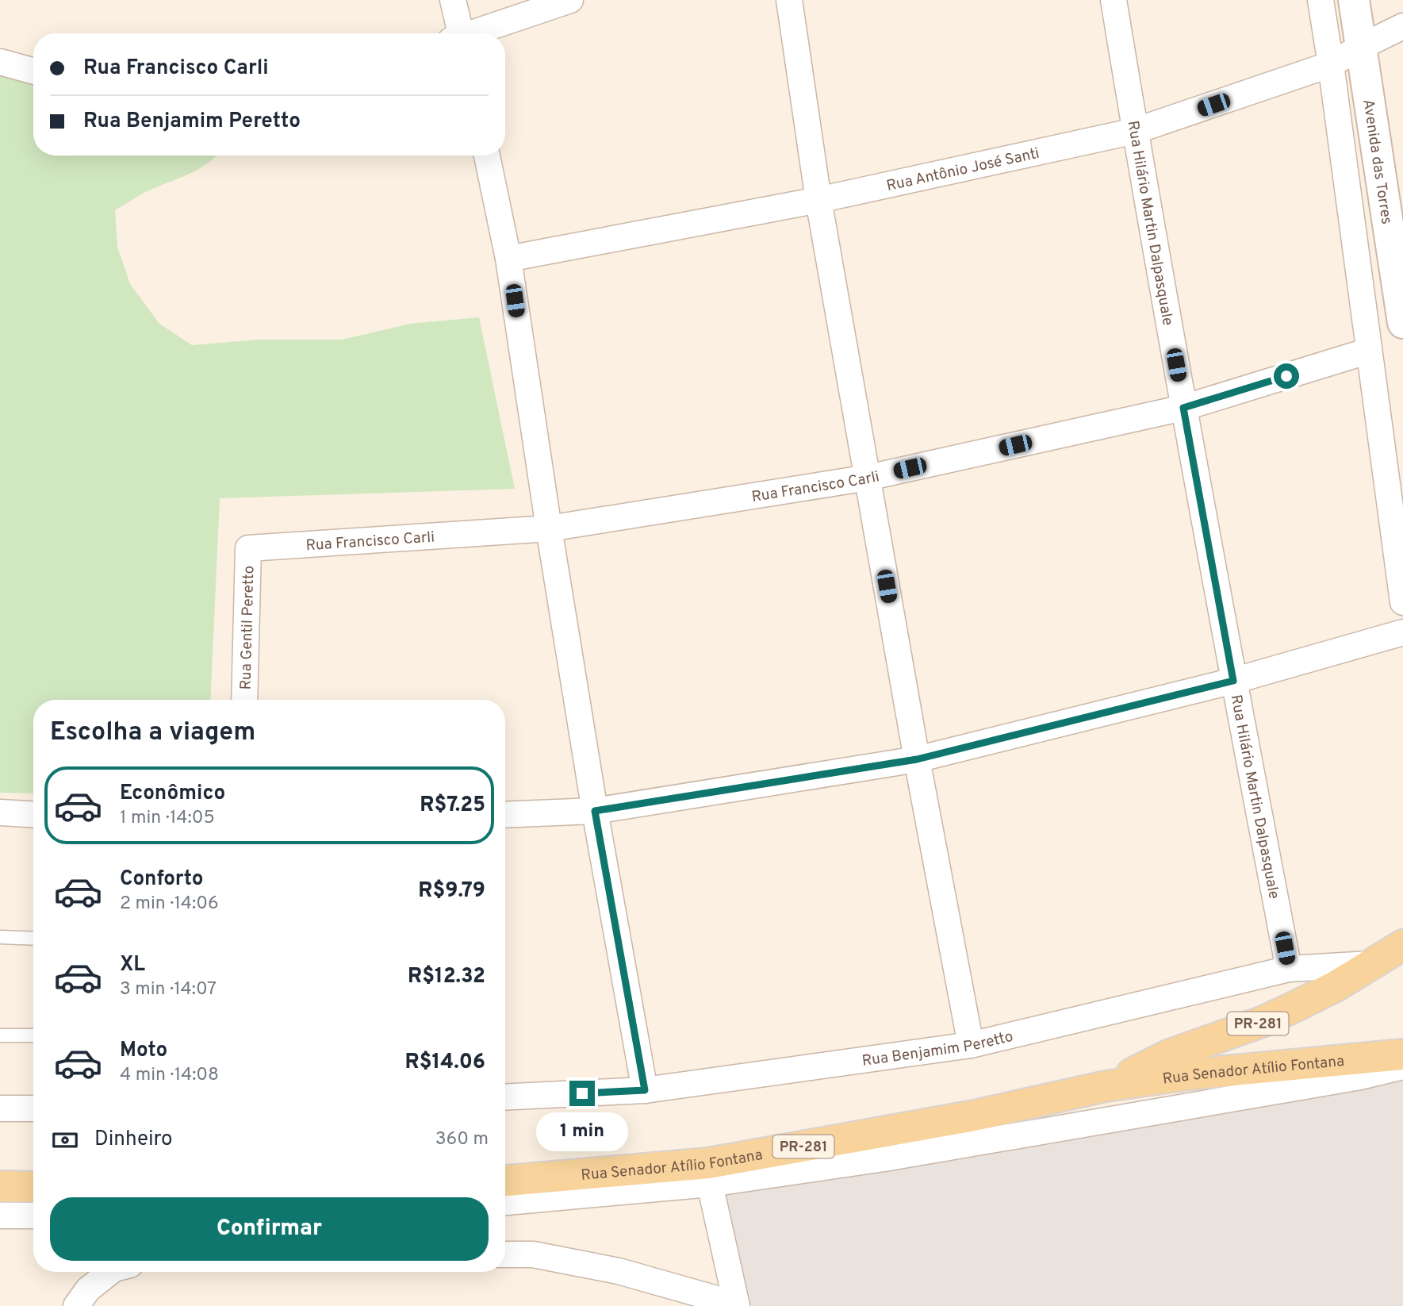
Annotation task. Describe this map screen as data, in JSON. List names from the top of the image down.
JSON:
{
  "streets": {
    "main road": ["PR-281", "Rua Senador Atílio Fontana"],
    "street": [
      "Avenida das Torres",
      "Rua Antônio José Santi",
      "Rua Hilário Martin Dalpasquale",
      "Rua Francisco Carli",
      "Rua Gentil Peretto",
      "Rua Benjamim Peretto"
    ]
  },
  "crossings": [
    ["Avenida das Torres", "Rua Antônio José Santi"],
    ["Rua Antônio José Santi", "Rua Hilário Martin Dalpasquale"],
    ["Rua Hilário Martin Dalpasquale", "Rua Francisco Carli"],
    ["Rua Hilário Martin Dalpasquale", "Rua Benjamim Peretto"],
    ["Rua Francisco Carli", "Rua Gentil Peretto"],
    ["Rua Benjamim Peretto", "Rua Senador Atílio Fontana"]
  ],
  "page": {
    "banner": ["Rua Francisco Carli", "Rua Benjamim Peretto"],
    "heading": "Escolha a viagem",
    "list": [
      {
        "name": "Econômico",
        "note": "1 min · 14:05",
        "value": "R$7.25"
      },
      {
        "name": "Conforto",
        "note": "2 min · 14:06",
        "value": "R$9.79"
      },
      {
        "name": "XL",
        "note": "3 min · 14:07",
        "value": "R$12.32"
      },
      {
        "name": "Moto",
        "note": "4 min · 14:08",
        "value": "R$14.06"
      }
    ],
    "pay": ["Dinheiro", "360 m"],
    "bubble": "1 min",
    "buttons": "Confirmar"
  }
}
